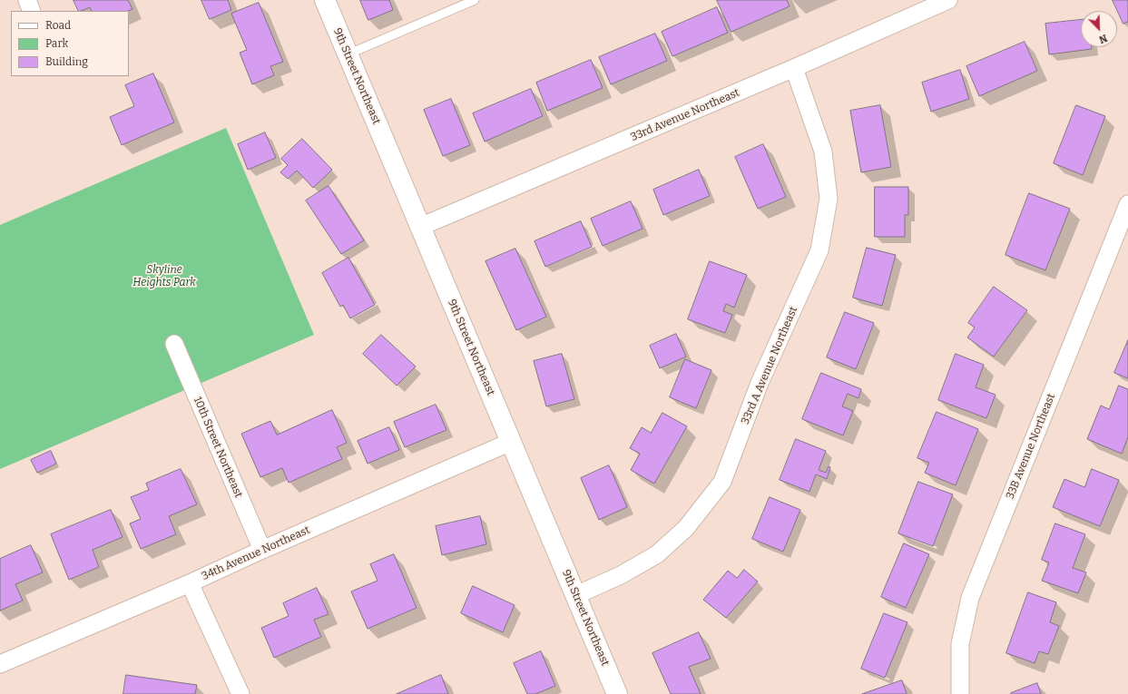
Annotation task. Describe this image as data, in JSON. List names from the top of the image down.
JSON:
{
  "streets": {
    "street": [
      "9th Street Northeast",
      "33rd Avenue Northeast",
      "33rd A Avenue Northeast",
      "33B Avenue Northeast",
      "10th Street Northeast",
      "34th Avenue Northeast"
    ]
  },
  "crossings": [
    ["9th Street Northeast", "33rd Avenue Northeast"],
    ["9th Street Northeast", "33rd A Avenue Northeast"],
    ["9th Street Northeast", "34th Avenue Northeast"],
    ["33rd Avenue Northeast", "33rd A Avenue Northeast"],
    ["10th Street Northeast", "34th Avenue Northeast"]
  ],
  "parks": ["Skyline Heights Park"],
  "legend": ["Road", "Park", "Building"],
  "north": "bottom right"
}
